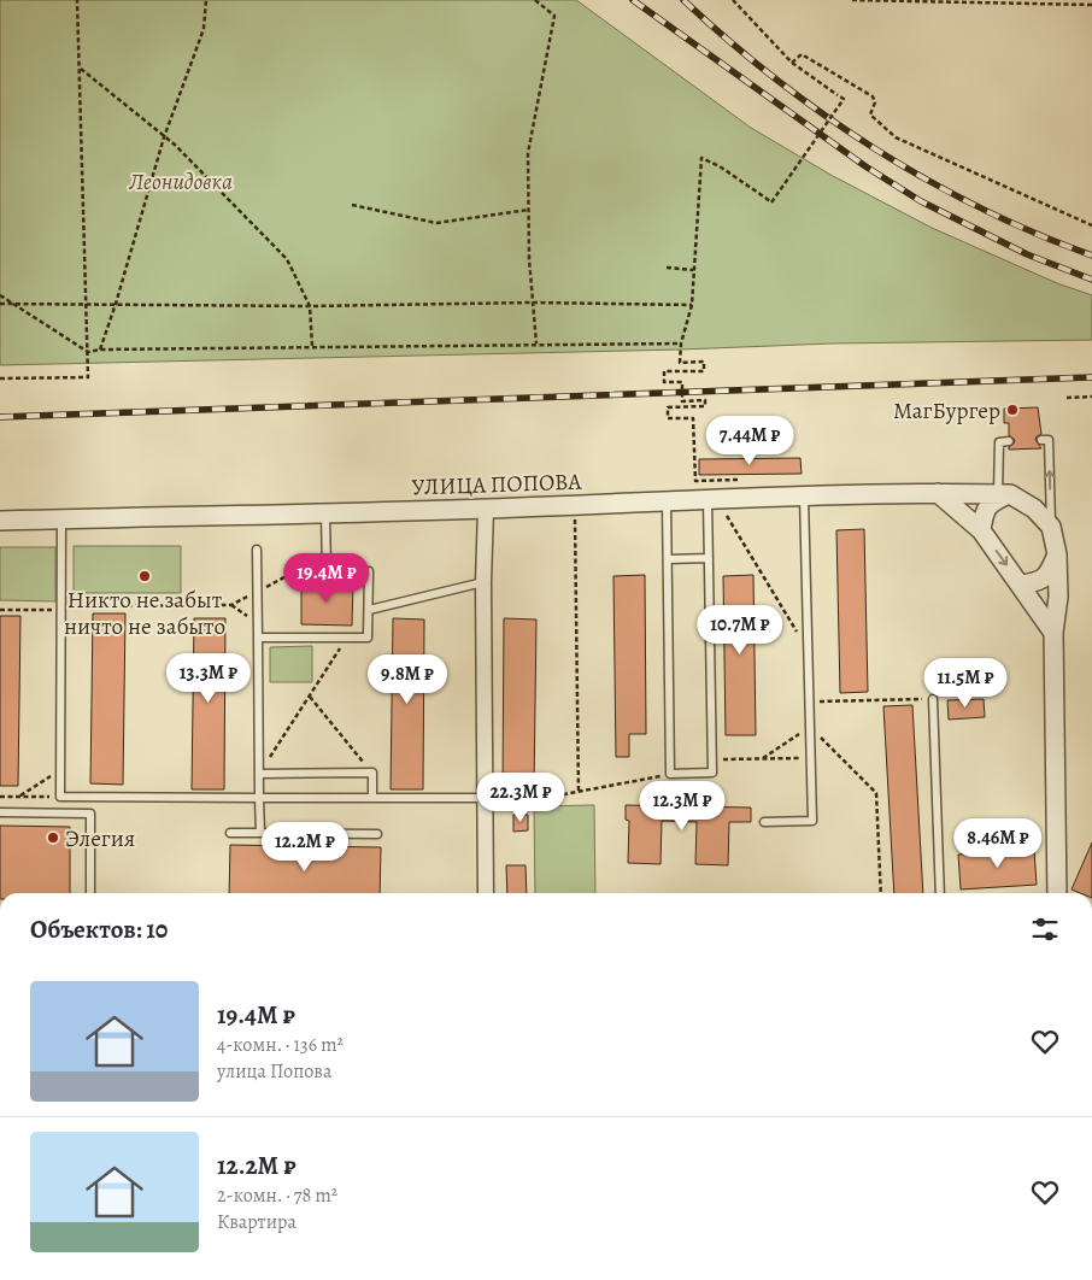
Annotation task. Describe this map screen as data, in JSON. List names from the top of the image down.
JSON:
{
  "streets": {
    "street": ["УЛИЦА ПОПОВА"]
  },
  "parks": ["Леонидовка"],
  "places": ["МагБургер", "Никто не забыт ничто не забыто", "Элегия"],
  "page": {
    "price": [
      "7.44M ₽",
      "19.4M ₽",
      "10.7M ₽",
      "13.3M ₽",
      "9.8M ₽",
      "11.5M ₽",
      "22.3M ₽",
      "12.3M ₽",
      "8.46M ₽",
      "12.2M ₽"
    ],
    "heading": "Объектов: 10",
    "list": [
      {
        "name": "19.4M ₽",
        "note": "4-комн. · 136 m² · улица Попова"
      },
      {
        "name": "12.2M ₽",
        "note": "2-комн. · 78 m² · Квартира"
      }
    ]
  }
}
